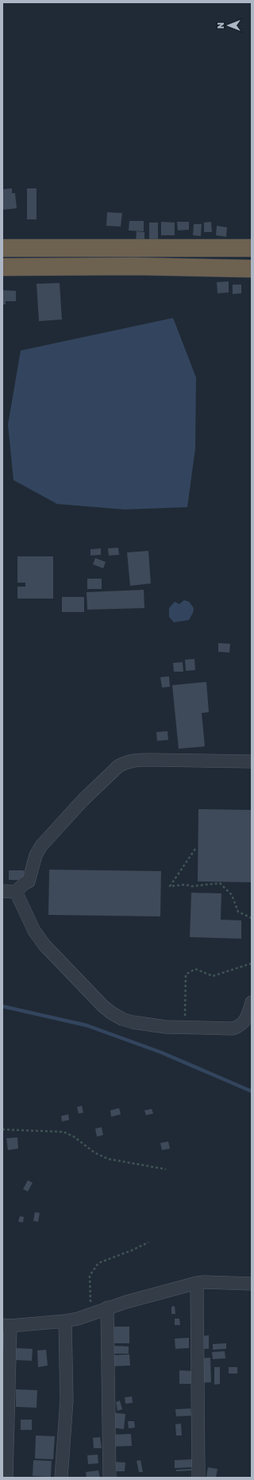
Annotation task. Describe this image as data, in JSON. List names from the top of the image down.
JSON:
{
  "north": "left"
}
